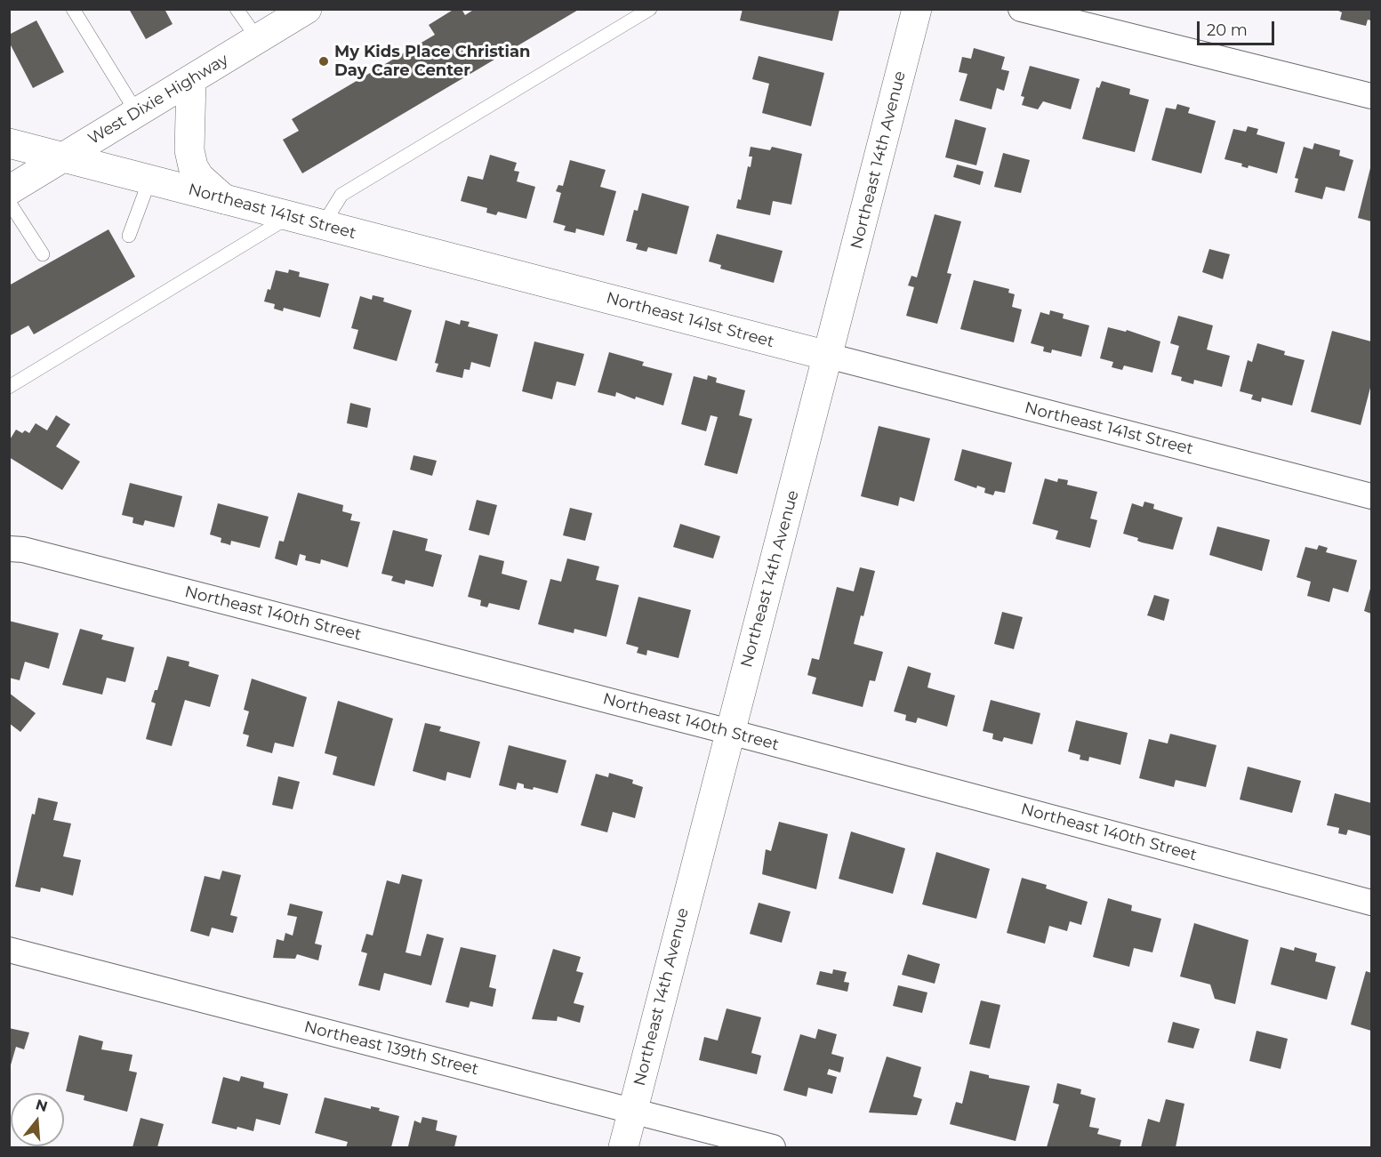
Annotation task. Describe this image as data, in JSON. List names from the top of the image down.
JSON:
{
  "streets": {
    "street": [
      "West Dixie Highway",
      "Northeast 14th Avenue",
      "Northeast 141st Street",
      "Northeast 140th Street",
      "Northeast 139th Street"
    ]
  },
  "crossings": [
    ["West Dixie Highway", "Northeast 141st Street"],
    ["Northeast 14th Avenue", "Northeast 141st Street"],
    ["Northeast 14th Avenue", "Northeast 140th Street"],
    ["Northeast 14th Avenue", "Northeast 139th Street"]
  ],
  "places": ["My Kids Place Christian Day Care Center"],
  "scale_bar": "20 m",
  "north": "top"
}
